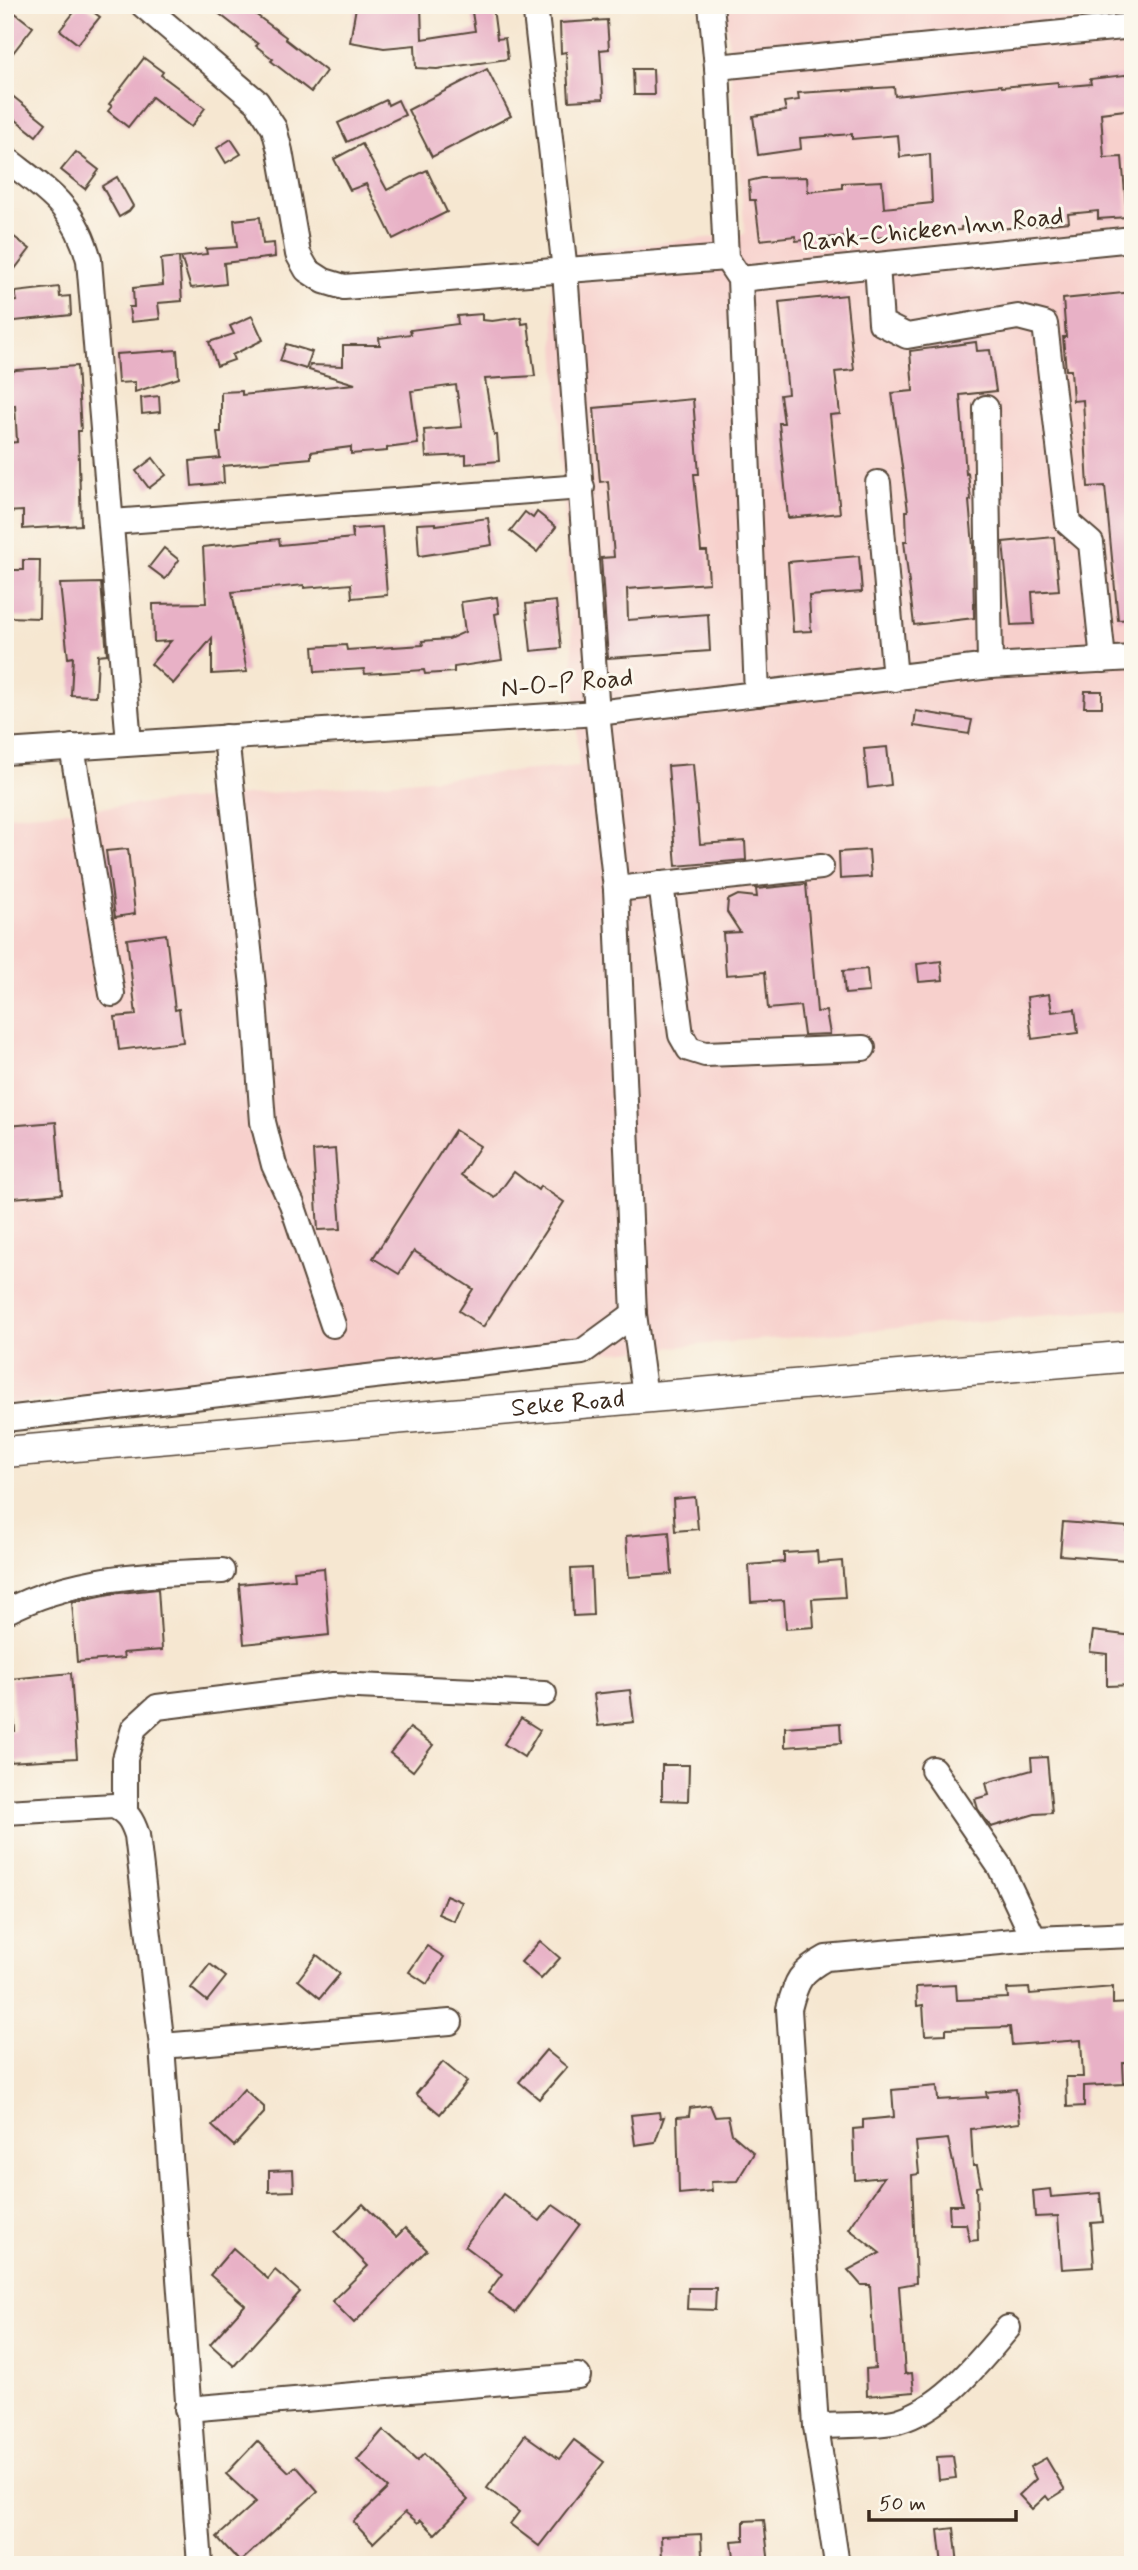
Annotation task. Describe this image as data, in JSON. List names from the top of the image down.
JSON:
{
  "streets": {
    "main road": ["Seke Road"],
    "street": ["Rank-Chicken Inn Road", "N-O-P Road"]
  },
  "scale_bar": "50 m"
}
